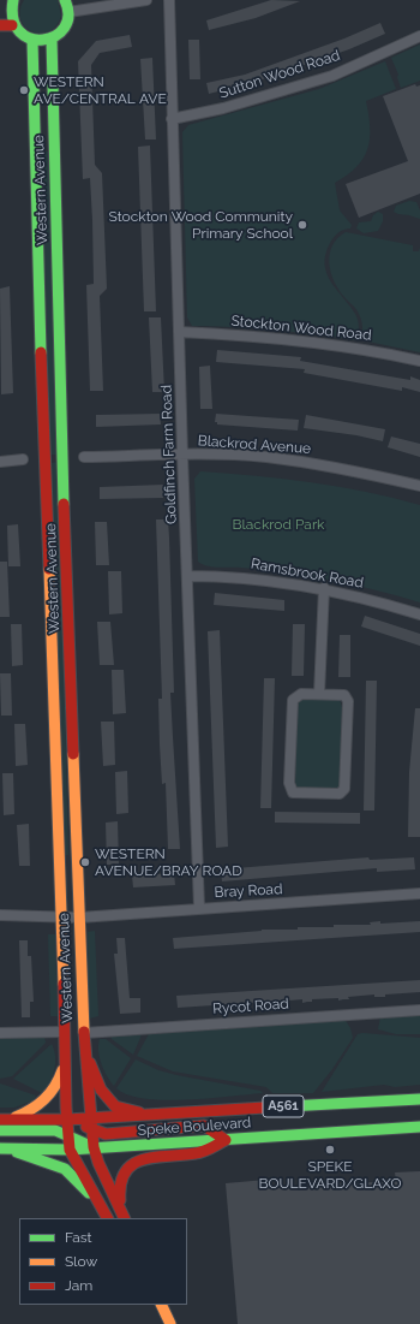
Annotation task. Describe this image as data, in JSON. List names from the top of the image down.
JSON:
{
  "streets": {
    "main road": ["Western Avenue", "A561", "Speke Boulevard"],
    "street": [
      "Sutton Wood Road",
      "Stockton Wood Road",
      "Blackrod Avenue",
      "Goldfinch Farm Road",
      "Ramsbrook Road",
      "Bray Road",
      "Rycot Road"
    ]
  },
  "crossings": [
    ["Sutton Wood Road", "Goldfinch Farm Road"],
    ["Western Avenue", "Bray Road"],
    ["Western Avenue", "Rycot Road"],
    ["Western Avenue", "A561"],
    ["Western Avenue", "Speke Boulevard"],
    ["Stockton Wood Road", "Goldfinch Farm Road"],
    ["Blackrod Avenue", "Goldfinch Farm Road"],
    ["Goldfinch Farm Road", "Ramsbrook Road"],
    ["Goldfinch Farm Road", "Bray Road"],
    ["A561", "Speke Boulevard"]
  ],
  "parks": ["Blackrod Park"],
  "places": [
    "WESTERN AVE/CENTRAL AVE",
    "Stockton Wood Community Primary School",
    "WESTERN AVENUE/BRAY ROAD",
    "SPEKE BOULEVARD/GLAXO"
  ],
  "legend": ["Fast", "Slow", "Jam"]
}
